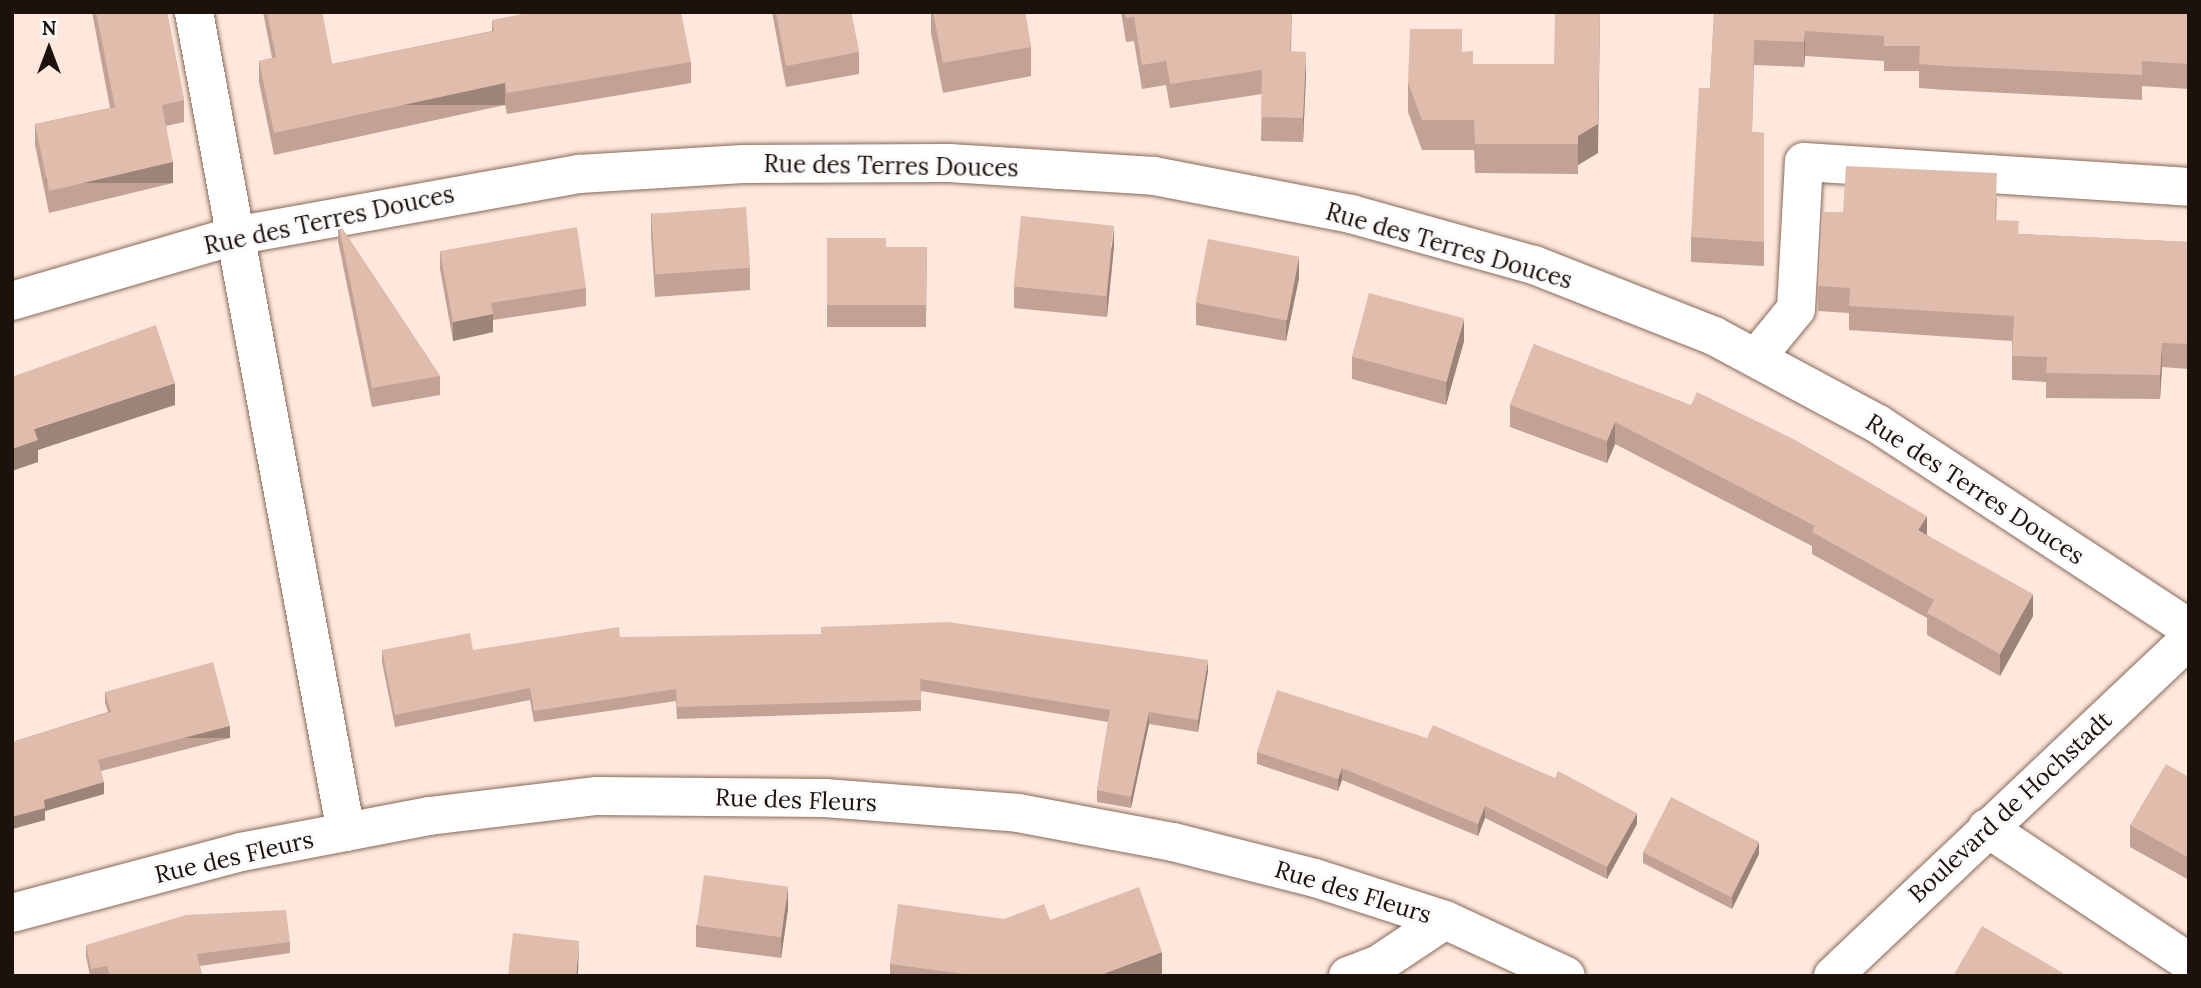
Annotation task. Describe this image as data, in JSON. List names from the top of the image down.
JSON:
{
  "streets": {
    "street": ["Rue des Terres Douces", "Rue des Fleurs", "Boulevard de Hochstadt"]
  },
  "north": "top"
}
